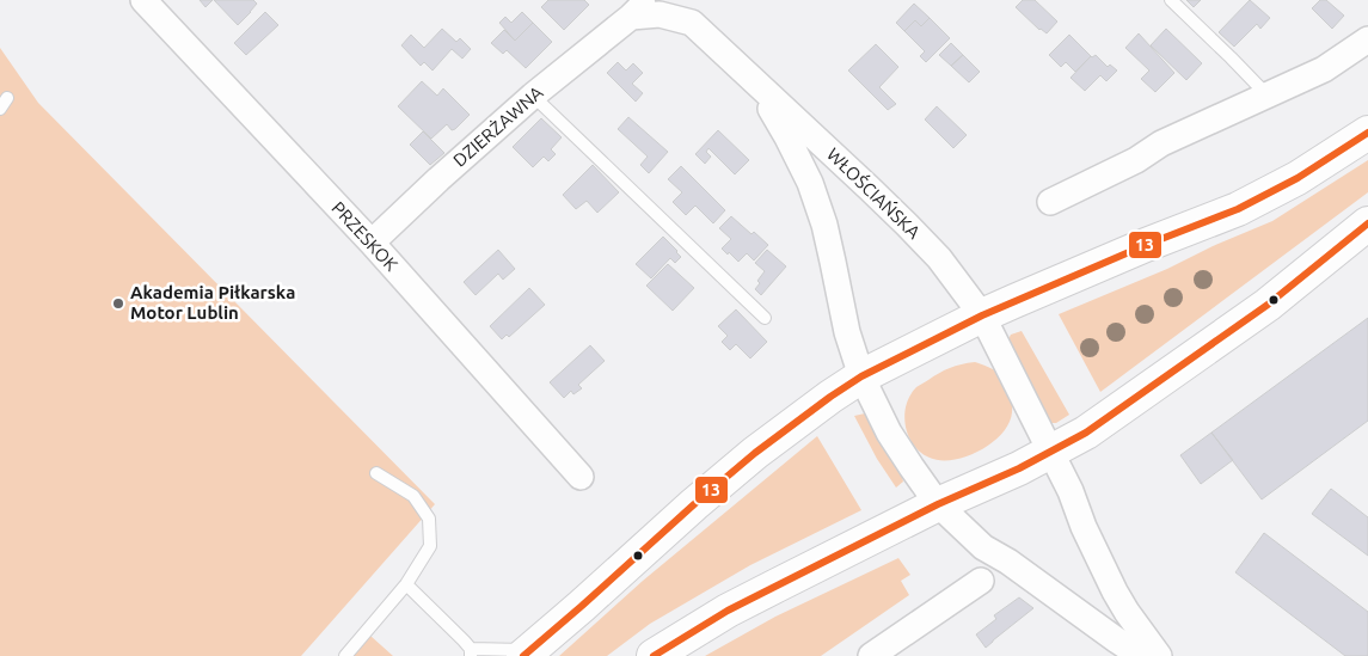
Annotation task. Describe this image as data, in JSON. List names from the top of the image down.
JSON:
{
  "streets": {
    "street": ["DZIERŻAWNA", "WŁOŚCIAŃSKA", "PRZESKOK"]
  },
  "crossings": [
    ["DZIERŻAWNA", "WŁOŚCIAŃSKA"],
    ["DZIERŻAWNA", "PRZESKOK"]
  ],
  "places": ["Akademia Piłkarska Motor Lublin"],
  "lines": ["transit line 13"]
}
